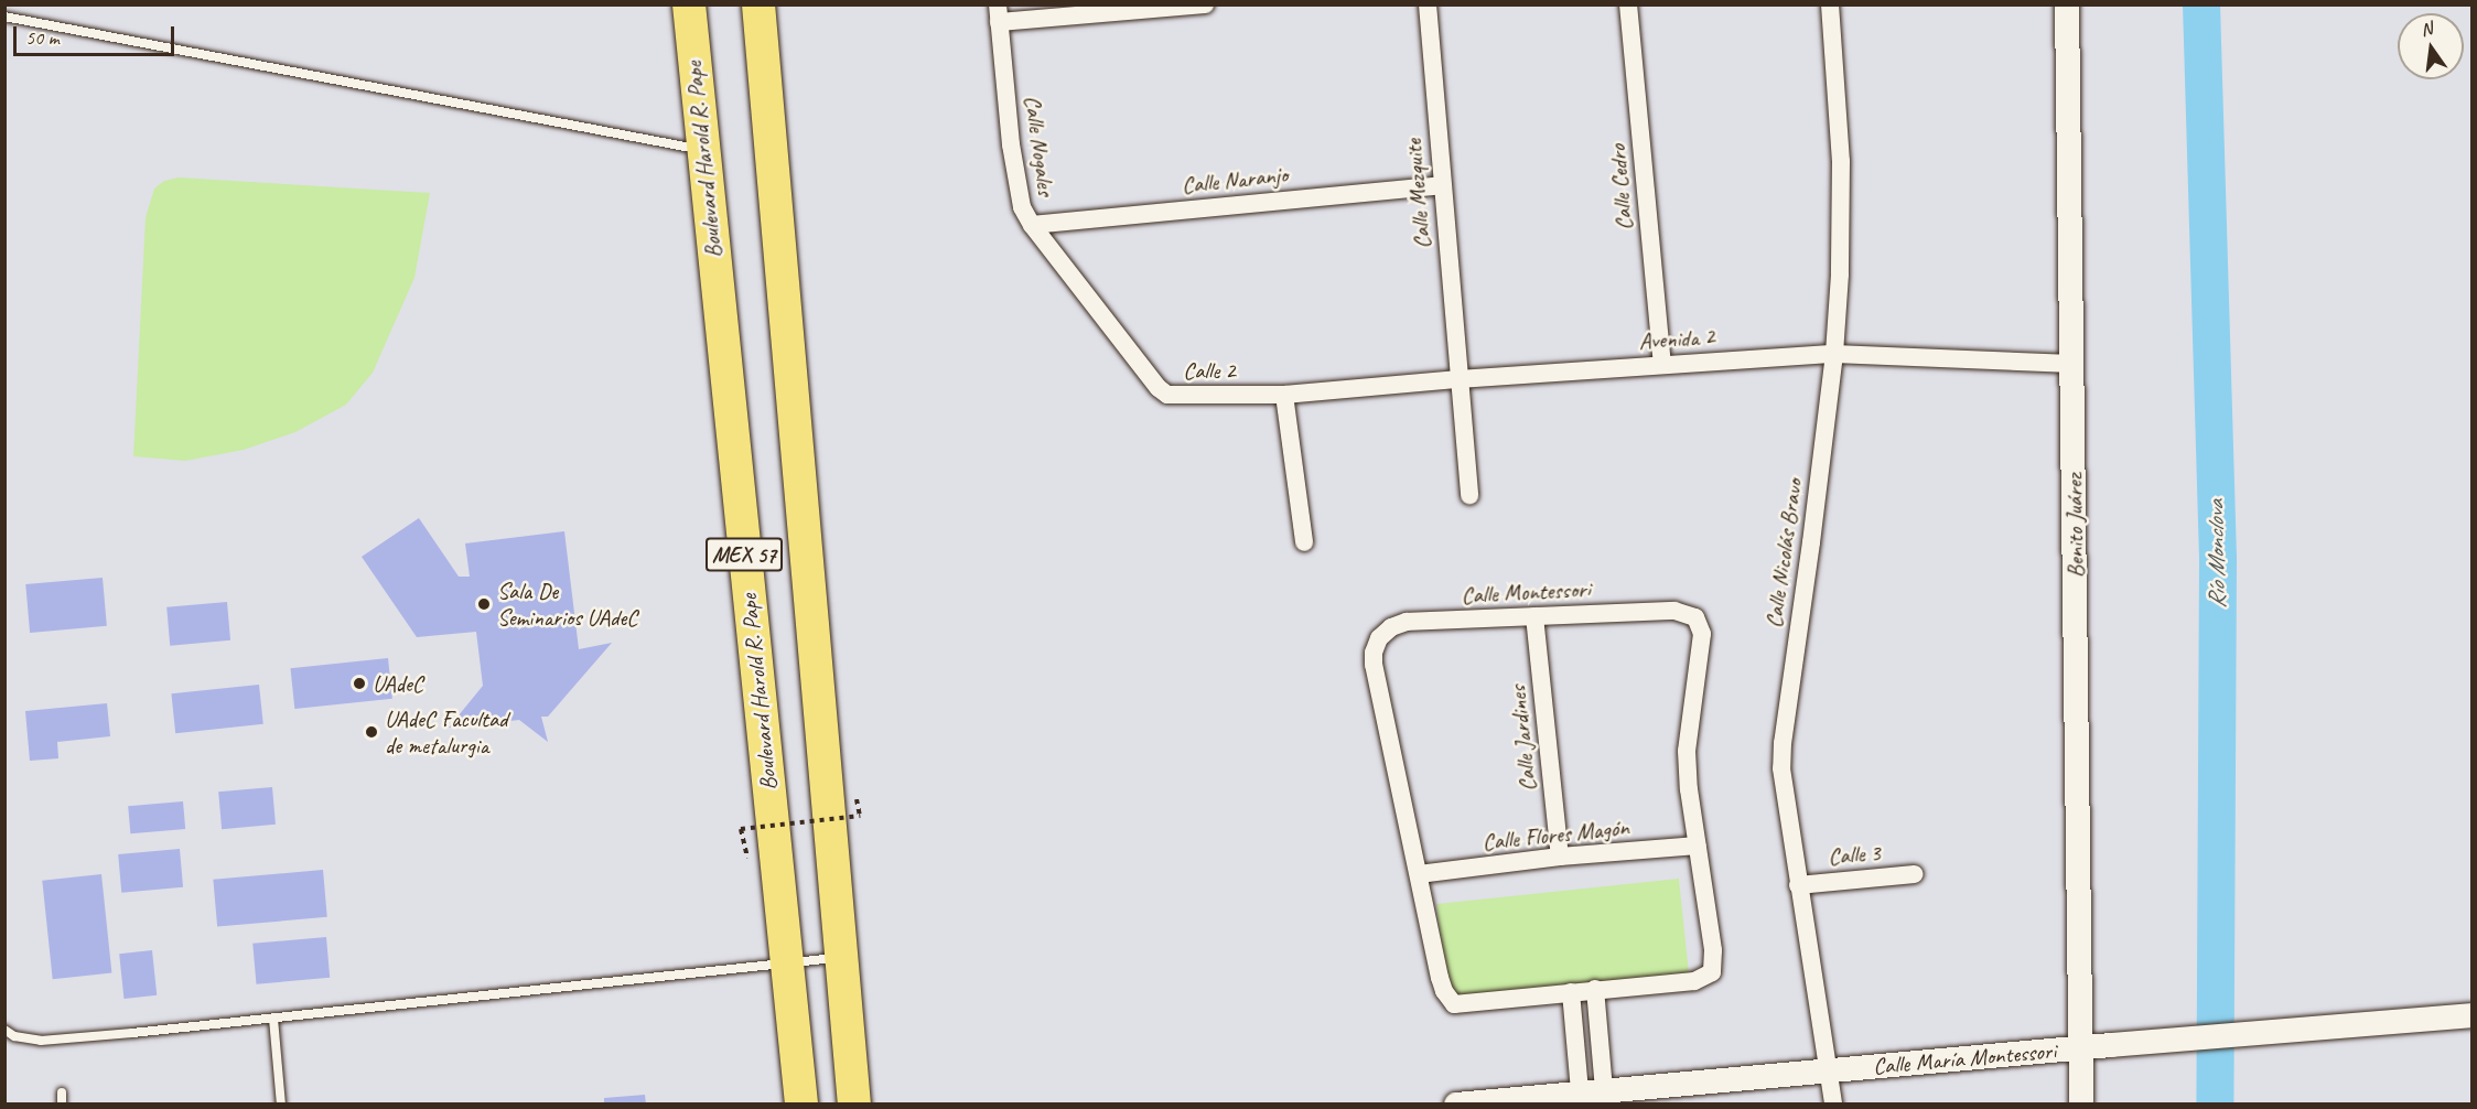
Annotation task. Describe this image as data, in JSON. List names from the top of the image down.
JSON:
{
  "streets": {
    "highway": ["Boulevard Harold R. Pape", "MEX 57"],
    "main road": ["Benito Juárez", "Calle María Montessori"],
    "street": [
      "Calle Nogales",
      "Calle Naranjo",
      "Calle Cedro",
      "Calle Mezquite",
      "Avenida 2",
      "Calle 2",
      "Calle Nicolás Bravo",
      "Calle Montessori",
      "Calle Jardines",
      "Calle Flores Magón",
      "Calle 3"
    ]
  },
  "crossings": [
    ["Calle Nogales", "Calle Naranjo"],
    ["Calle Nogales", "Calle 2"],
    ["Calle Naranjo", "Calle Mezquite"],
    ["Calle Cedro", "Avenida 2"],
    ["Calle Mezquite", "Avenida 2"],
    ["Avenida 2", "Calle 2"],
    ["Avenida 2", "Benito Juárez"],
    ["Avenida 2", "Calle Nicolás Bravo"],
    ["Benito Juárez", "Calle María Montessori"],
    ["Calle Nicolás Bravo", "Calle 3"],
    ["Calle Nicolás Bravo", "Calle María Montessori"],
    ["Calle Montessori", "Calle Jardines"],
    ["Calle Montessori", "Calle Flores Magón"],
    ["Calle Jardines", "Calle Flores Magón"]
  ],
  "water": ["Río Monclova"],
  "places": ["Sala De Seminarios UAdeC", "UAdeC", "UAdeC Facultad de metalurgia"],
  "scale_bar": "50 m",
  "north": "top"
}
